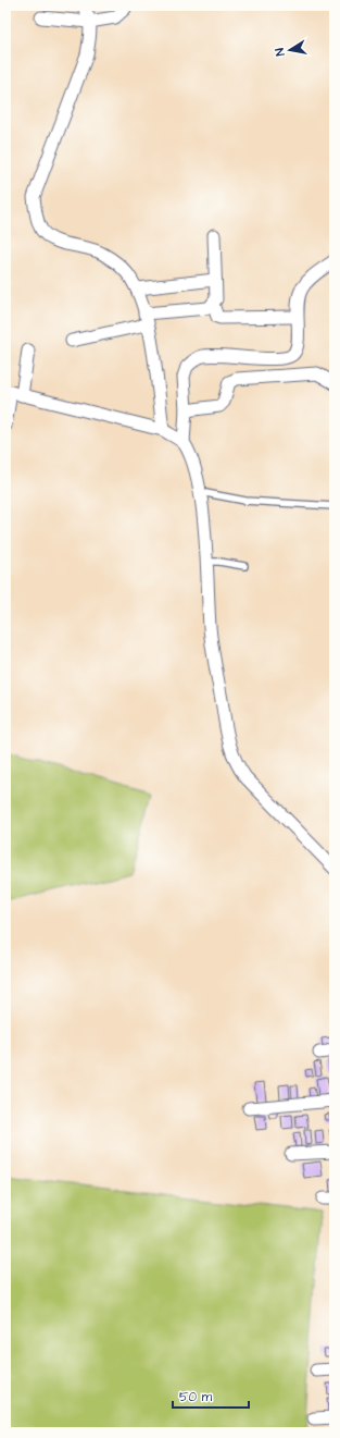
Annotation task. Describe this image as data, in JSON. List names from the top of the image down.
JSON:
{
  "scale_bar": "50 m",
  "north": "left"
}
